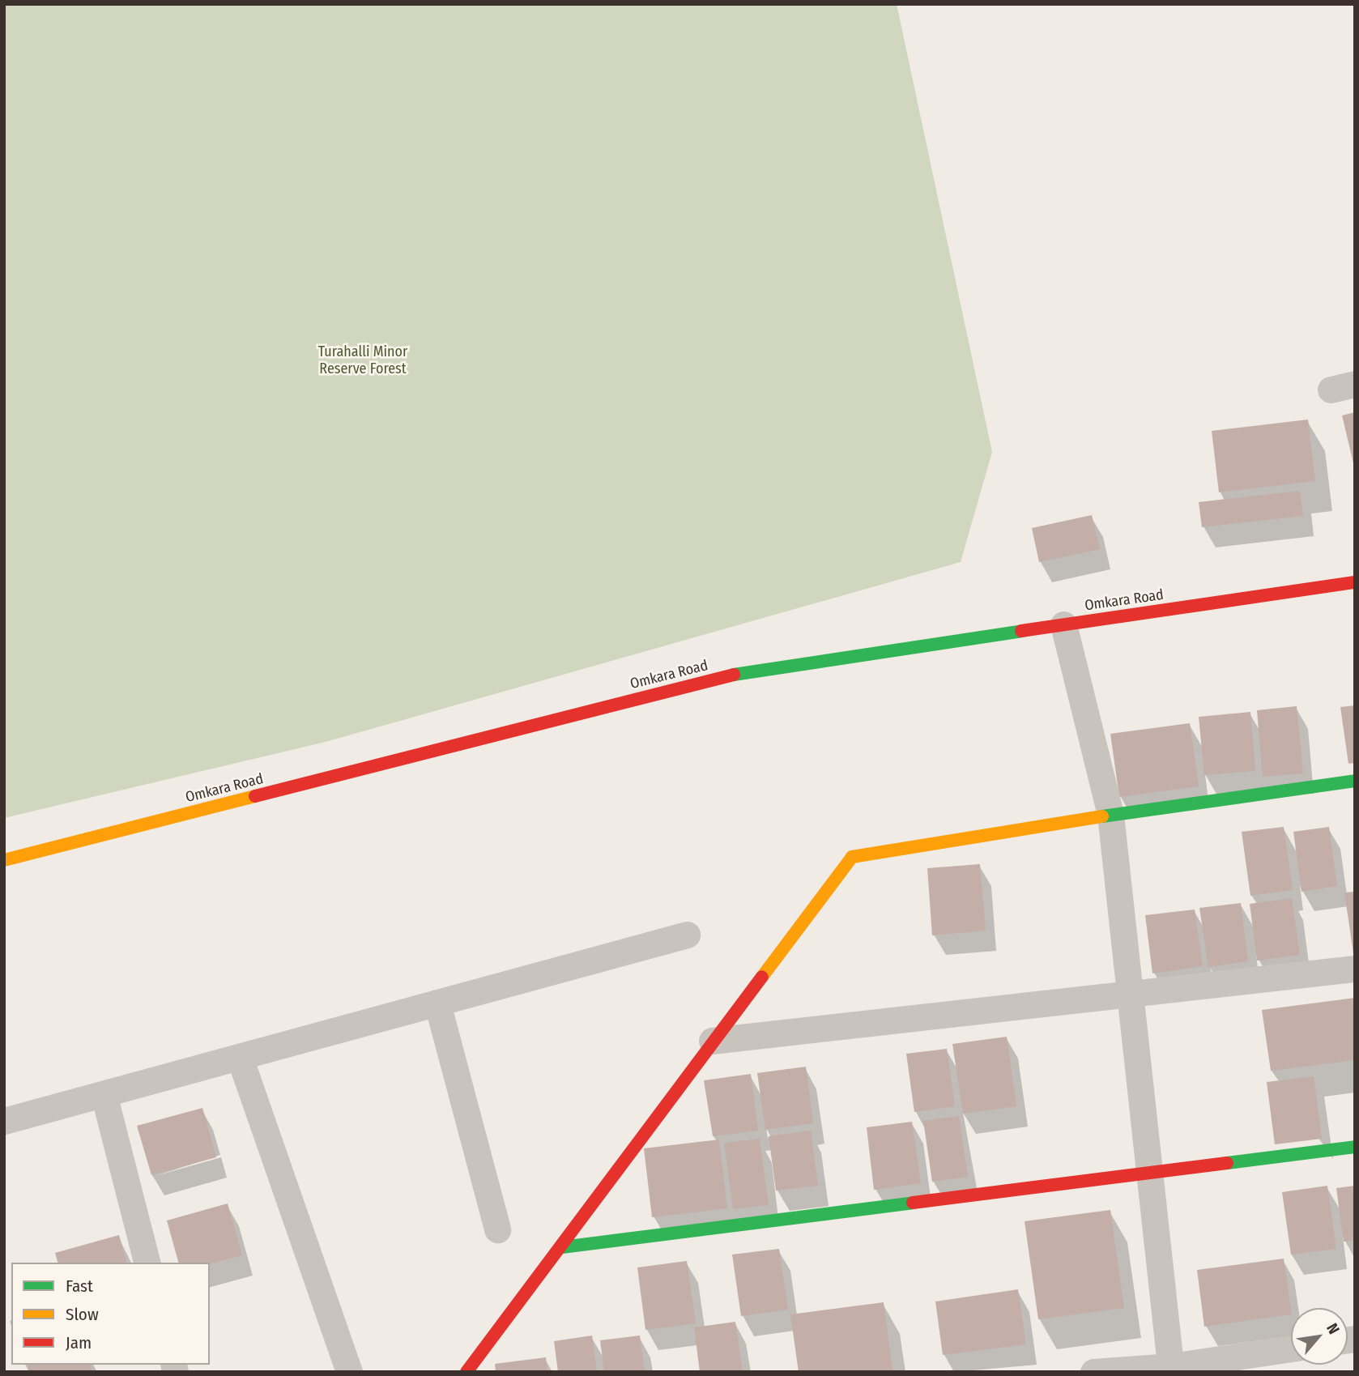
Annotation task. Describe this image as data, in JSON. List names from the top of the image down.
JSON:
{
  "streets": {
    "street": ["Omkara Road"]
  },
  "parks": ["Turahalli Minor Reserve Forest"],
  "legend": ["Fast", "Slow", "Jam"],
  "north": "top right"
}
